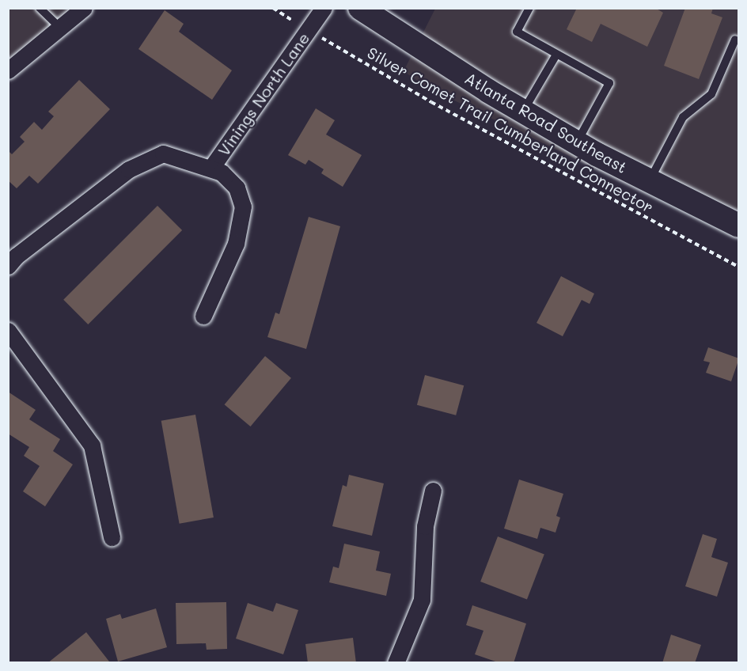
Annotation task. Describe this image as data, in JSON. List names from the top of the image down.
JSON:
{
  "streets": {
    "main road": ["Atlanta Road Southeast"],
    "street": ["Vinings North Lane"],
    "path": ["Silver Comet Trail Cumberland Connector"]
  },
  "crossings": [
    ["Vinings North Lane", "Silver Comet Trail Cumberland Connector"]
  ]
}
